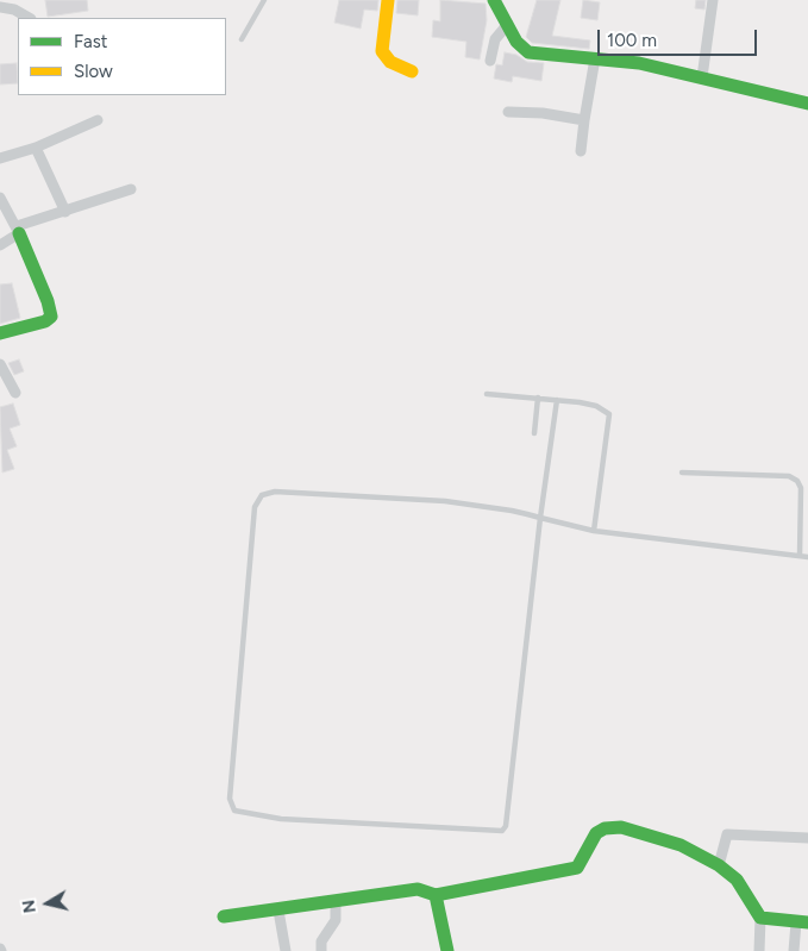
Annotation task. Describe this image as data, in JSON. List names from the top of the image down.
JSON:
{
  "legend": ["Fast", "Slow"],
  "scale_bar": "100 m",
  "north": "left"
}
